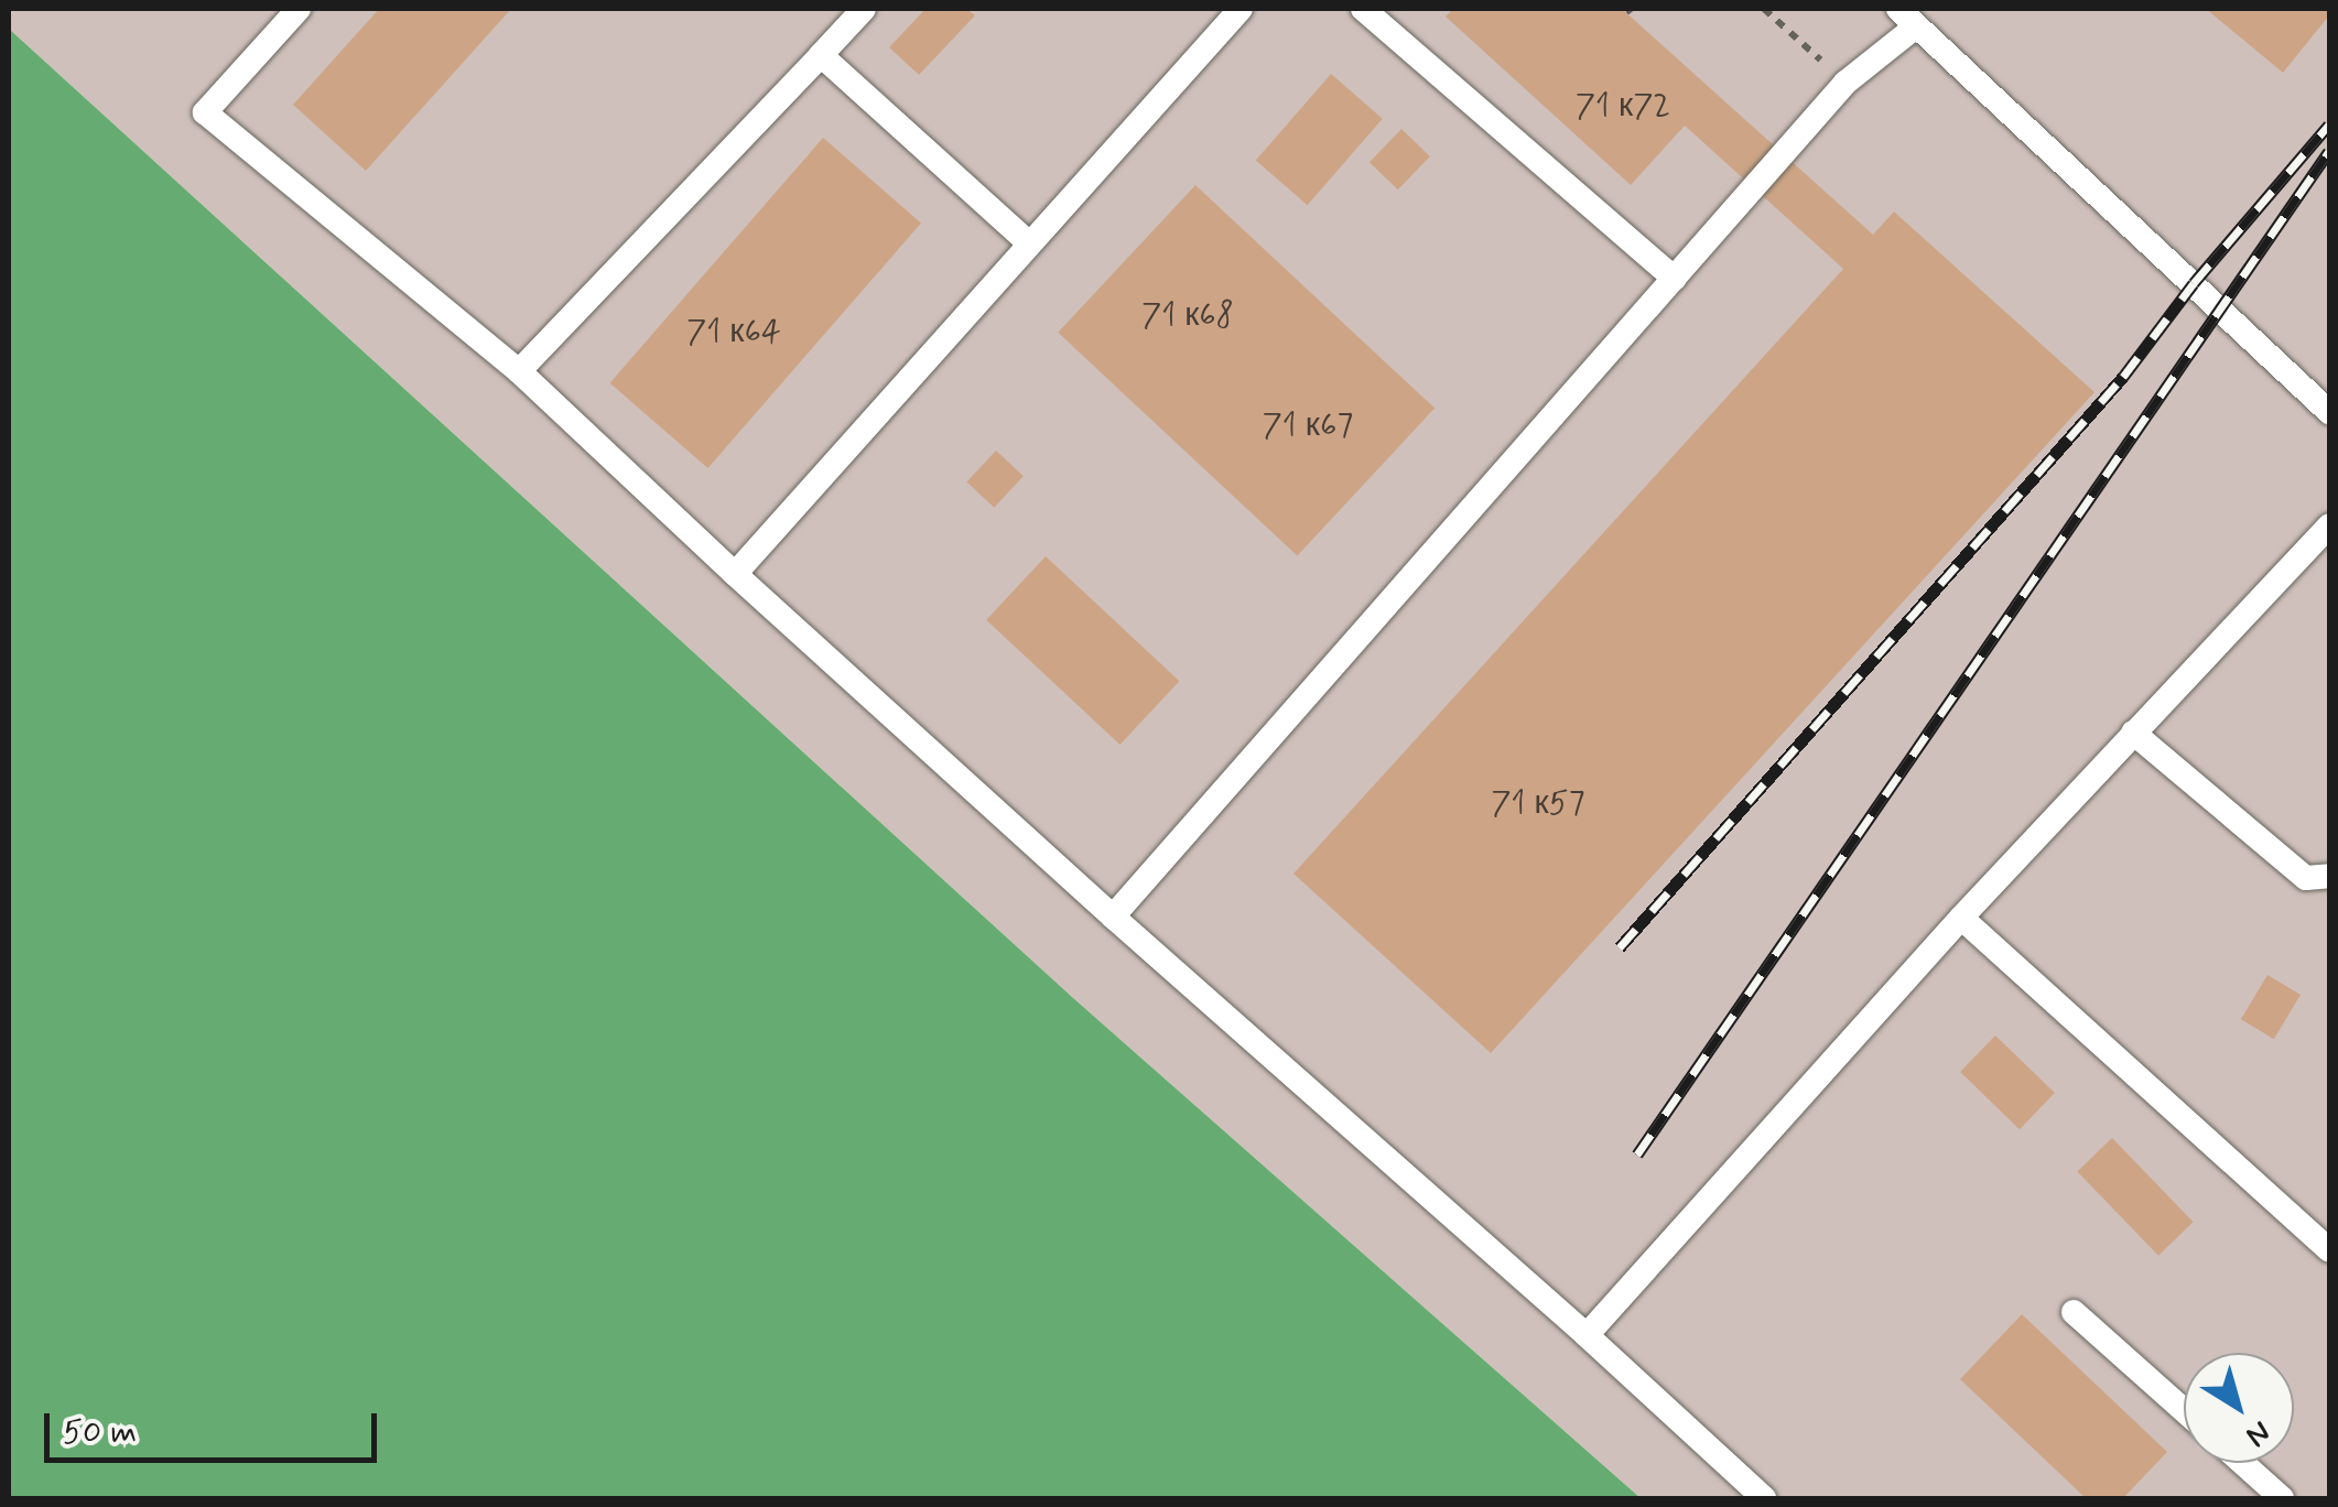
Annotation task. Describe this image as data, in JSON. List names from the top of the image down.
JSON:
{
  "house_numbers": [
    "71 к72",
    "71 к68",
    "71 к64",
    "71 к67",
    "71 к57"
  ],
  "scale_bar": "50 m",
  "north": "bottom right"
}
